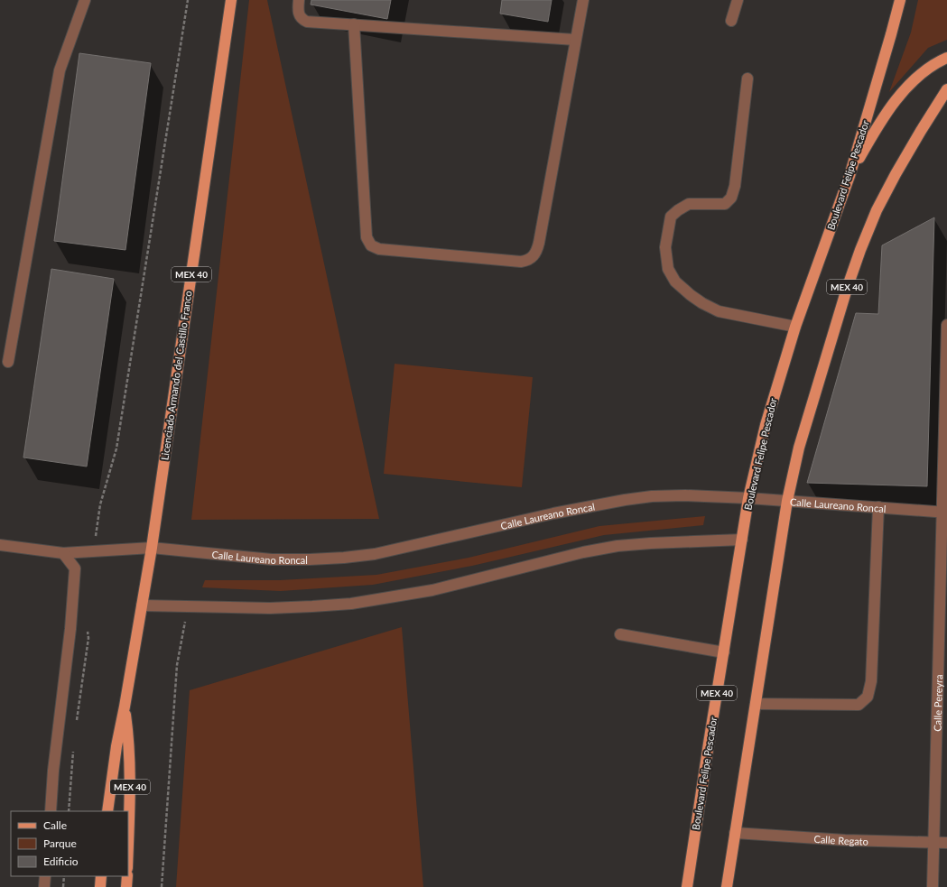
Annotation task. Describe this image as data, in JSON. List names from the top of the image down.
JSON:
{
  "streets": {
    "main road": ["Boulevard Felipe Pescador", "MEX 40", "Licenciado Armando del Castillo Franco"],
    "street": ["Calle Laureano Roncal", "Calle Pereyra", "Calle Regato"]
  },
  "crossings": [
    ["Boulevard Felipe Pescador", "Calle Laureano Roncal"],
    ["MEX 40", "Calle Laureano Roncal"],
    ["MEX 40", "Calle Regato"],
    ["Licenciado Armando del Castillo Franco", "Calle Laureano Roncal"],
    ["Calle Laureano Roncal", "Calle Pereyra"],
    ["Calle Pereyra", "Calle Regato"]
  ],
  "legend": ["Calle", "Parque", "Edificio"]
}
